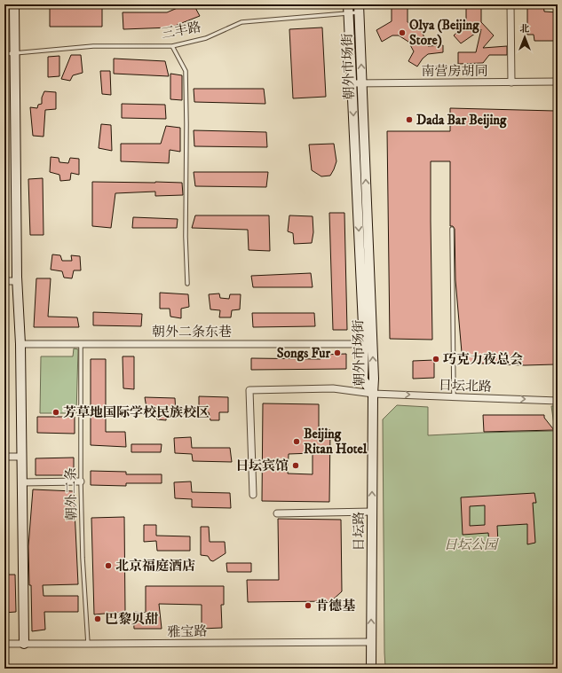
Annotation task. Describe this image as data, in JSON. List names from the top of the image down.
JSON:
{
  "streets": {
    "street": [
      "朝外市场街",
      "南营房胡同",
      "朝外二条东巷",
      "日坛北路",
      "日坛路",
      "雅宝路"
    ],
    "lane": ["三丰路", "朝外二条"]
  },
  "crossings": [
    ["三丰路", "朝外市场街"],
    ["朝外市场街", "南营房胡同"],
    ["朝外市场街", "朝外二条东巷"],
    ["朝外市场街", "日坛北路"],
    ["朝外市场街", "日坛路"],
    ["朝外二条东巷", "朝外二条"],
    ["日坛北路", "日坛路"],
    ["朝外二条", "雅宝路"],
    ["日坛路", "雅宝路"]
  ],
  "one_way": ["日坛北路", "日坛路"],
  "parks": ["日坛公园"],
  "places": [
    "Olya (Beijing Store)",
    "Dada Bar Beijing",
    "Songs Fur",
    "巧克力夜总会",
    "芳草地国际学校民族校区",
    "Beijing Ritan Hotel",
    "日坛宾馆",
    "北京福庭酒店",
    "肯德基",
    "巴黎贝甜"
  ],
  "north": "top"
}
